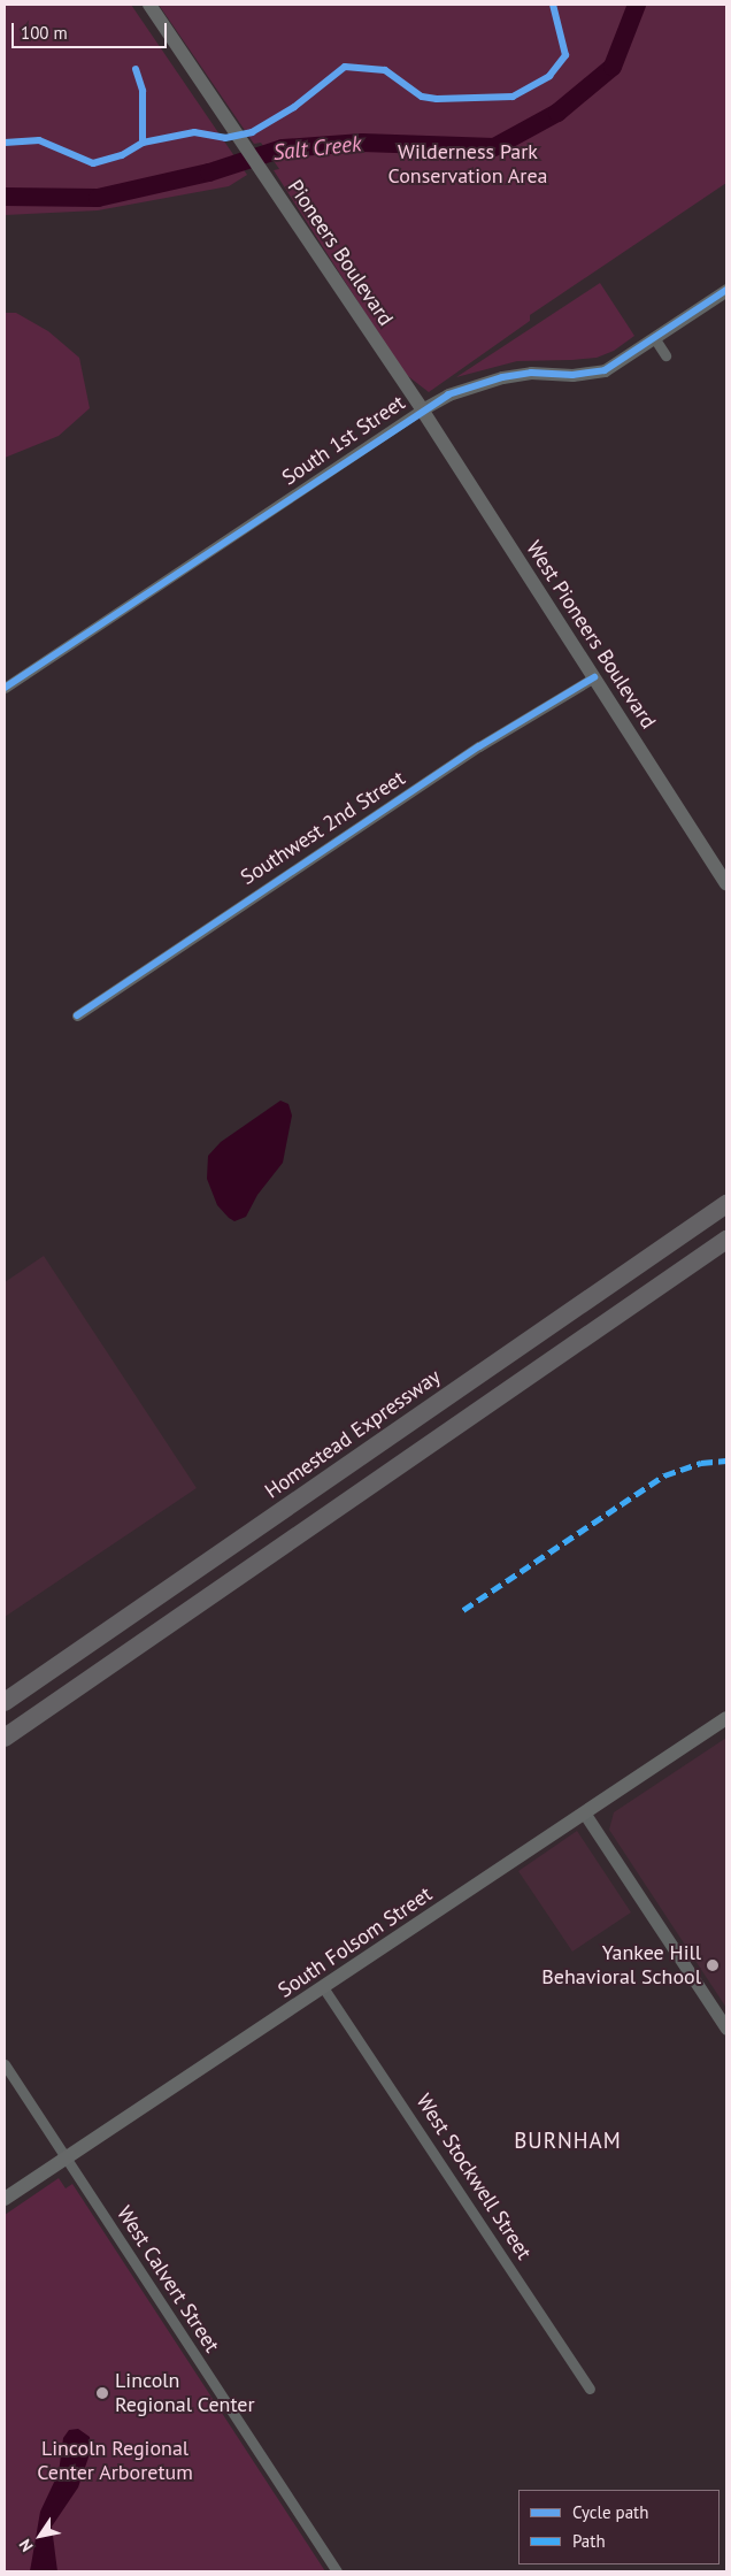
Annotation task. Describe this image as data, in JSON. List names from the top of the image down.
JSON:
{
  "streets": {
    "highway": ["Homestead Expressway"],
    "main road": ["Pioneers Boulevard", "West Pioneers Boulevard", "South Folsom Street"],
    "street": [
      "South 1st Street",
      "Southwest 2nd Street",
      "West Stockwell Street",
      "West Calvert Street"
    ]
  },
  "crossings": [
    ["Pioneers Boulevard", "South 1st Street"],
    ["Pioneers Boulevard", "West Pioneers Boulevard"],
    ["South 1st Street", "West Pioneers Boulevard"],
    ["West Pioneers Boulevard", "Southwest 2nd Street"],
    ["South Folsom Street", "West Stockwell Street"],
    ["South Folsom Street", "West Calvert Street"]
  ],
  "districts": ["BURNHAM"],
  "water": ["Salt Creek"],
  "parks": ["Wilderness Park Conservation Area", "Lincoln Regional Center Arboretum"],
  "places": ["Yankee Hill Behavioral School", "Lincoln Regional Center"],
  "legend": ["Cycle path", "Path"],
  "scale_bar": "100 m",
  "north": "bottom left"
}
